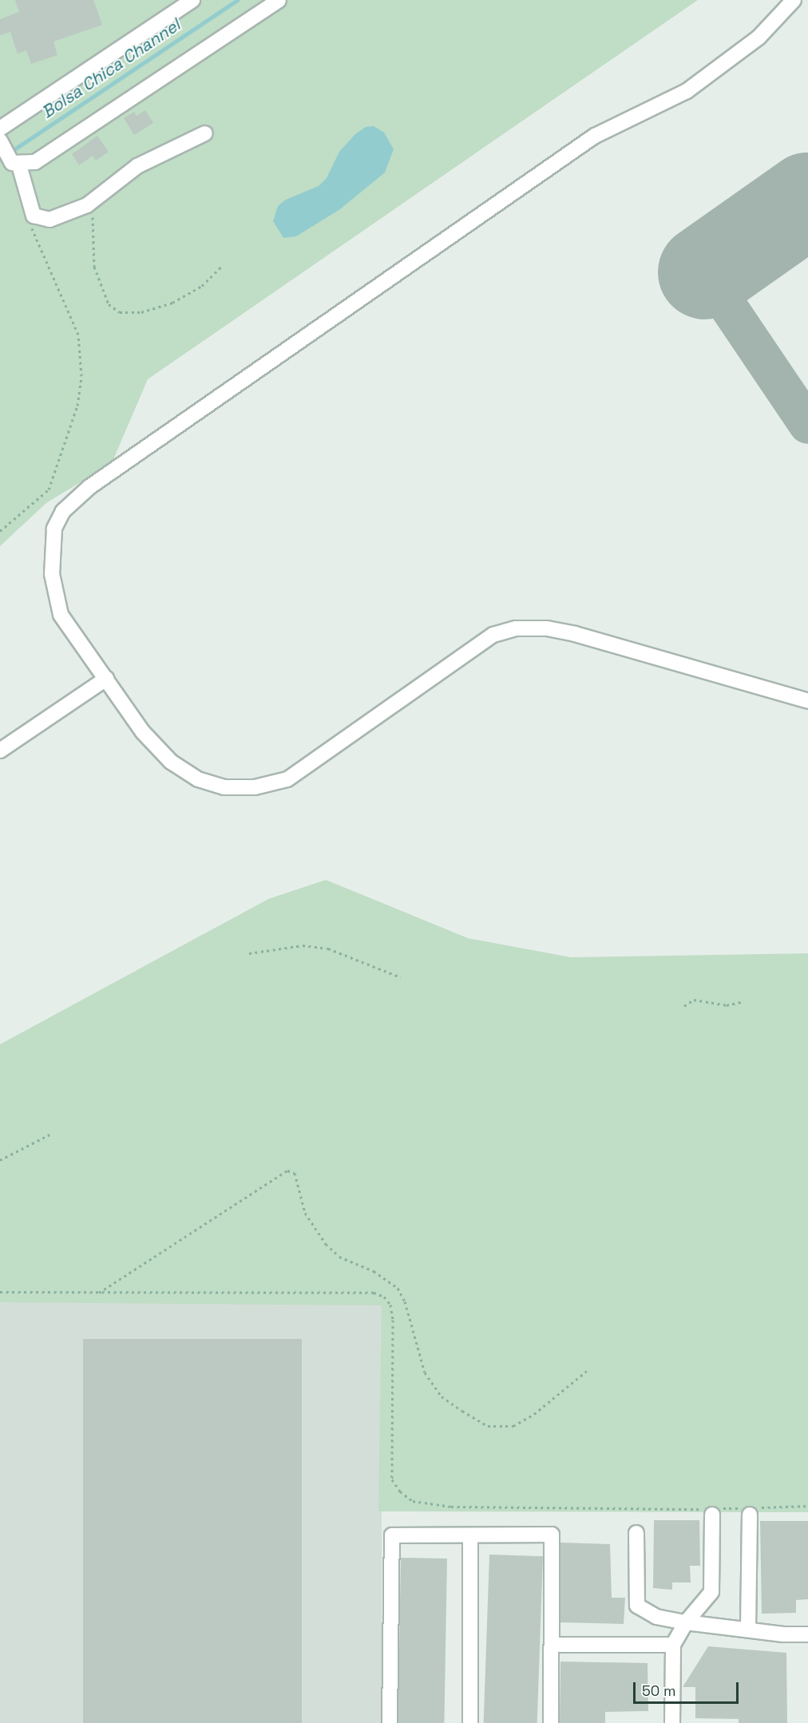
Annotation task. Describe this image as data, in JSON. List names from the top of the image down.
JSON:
{
  "water": ["Bolsa Chica Channel"],
  "scale_bar": "50 m"
}
